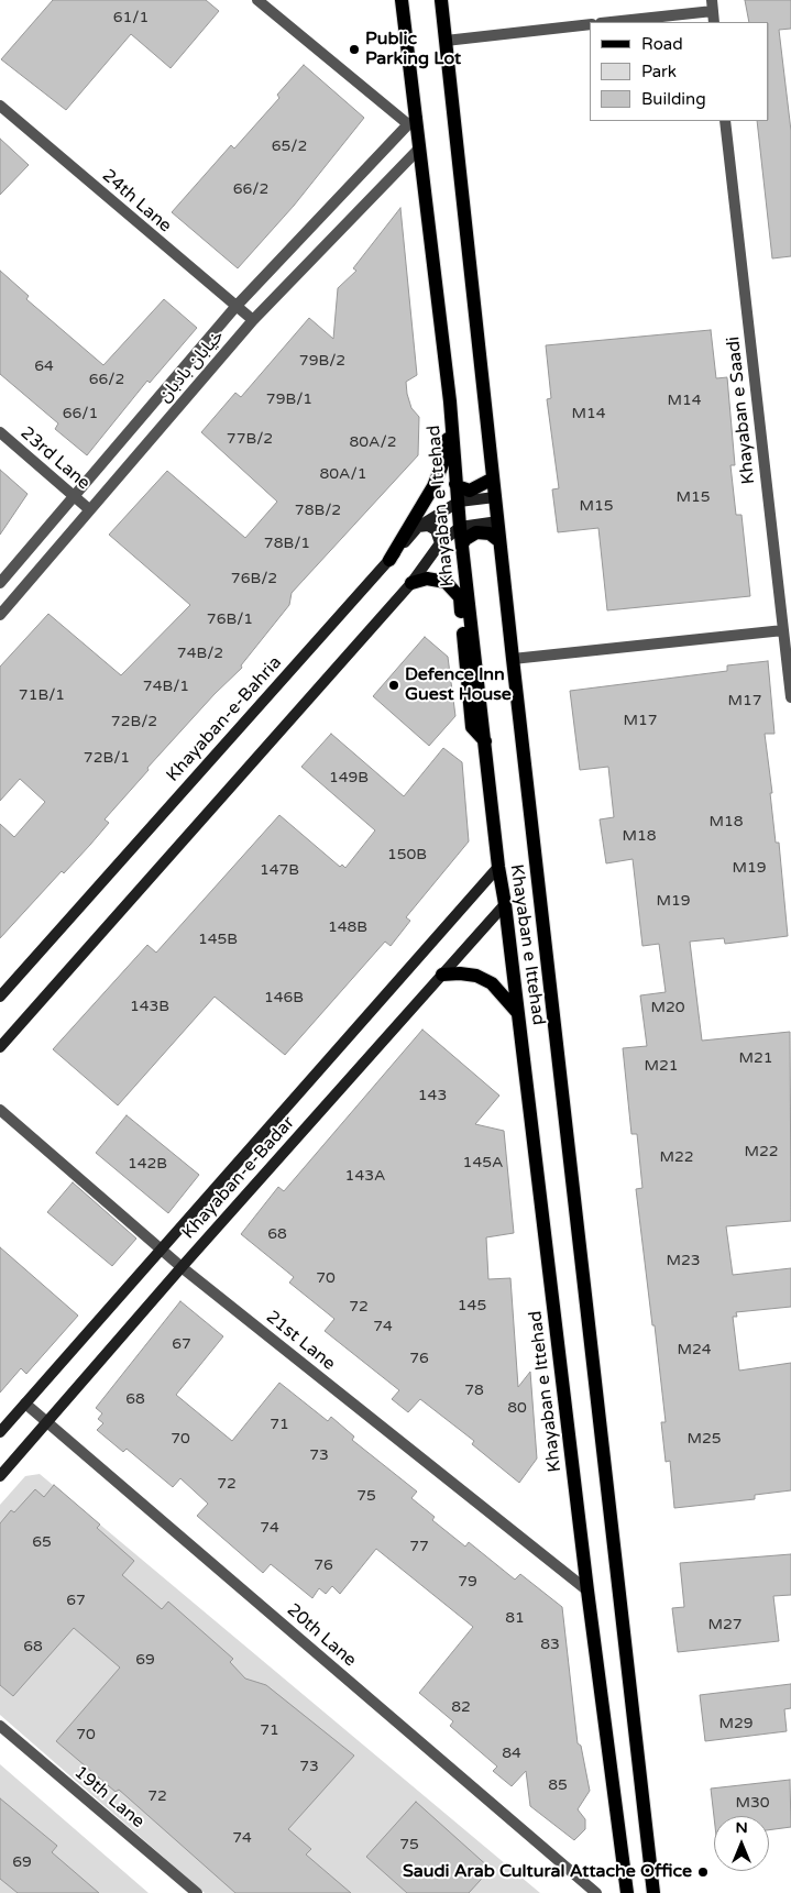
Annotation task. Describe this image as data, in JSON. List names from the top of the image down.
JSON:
{
  "streets": {
    "main road": ["Khayaban e Ittehad", "Khayaban-e-Bahria", "Khayaban-e-Badar"],
    "street": [
      "24th Lane",
      "خیابان بادبان",
      "Khayaban e Saadi",
      "23rd Lane",
      "21st Lane",
      "20th Lane",
      "19th Lane"
    ]
  },
  "crossings": [
    ["24th Lane", "خیابان بادبان"],
    ["خیابان بادبان", "23rd Lane"],
    ["خیابان بادبان", "Khayaban e Ittehad"],
    ["Khayaban e Ittehad", "Khayaban-e-Bahria"],
    ["Khayaban e Ittehad", "Khayaban-e-Badar"],
    ["Khayaban e Ittehad", "21st Lane"],
    ["Khayaban-e-Badar", "21st Lane"],
    ["Khayaban-e-Badar", "20th Lane"]
  ],
  "places": ["Public Parking Lot", "Defence Inn Guest House", "Saudi Arab Cultural Attache Office"],
  "house_numbers": [
    "61/1",
    "65/2",
    "66/2",
    "79B/2",
    "64",
    "66/2",
    "79B/1",
    "M14",
    "66/1",
    "M14",
    "77B/2",
    "80A/2",
    "80A/1",
    "M15",
    "M15",
    "78B/2",
    "78B/1",
    "76B/2",
    "76B/1",
    "74B/2",
    "74B/1",
    "71B/1",
    "M17",
    "M17",
    "72B/2",
    "72B/1",
    "149B",
    "M18",
    "M18",
    "150B",
    "M19",
    "147B",
    "M19",
    "148B",
    "145B",
    "146B",
    "143B",
    "M20",
    "M21",
    "M21",
    "143",
    "M22",
    "M22",
    "145A",
    "142B",
    "143A",
    "68",
    "M23",
    "70",
    "145",
    "72",
    "74",
    "67",
    "M24",
    "76",
    "78",
    "68",
    "80",
    "71",
    "70",
    "M25",
    "73",
    "72",
    "75",
    "74",
    "65",
    "77",
    "76",
    "79",
    "67",
    "81",
    "M27",
    "83",
    "68",
    "69",
    "82",
    "M29",
    "71",
    "70",
    "84",
    "73",
    "85",
    "72",
    "M30",
    "74",
    "75",
    "69"
  ],
  "legend": ["Road", "Park", "Building"],
  "north": "top"
}
